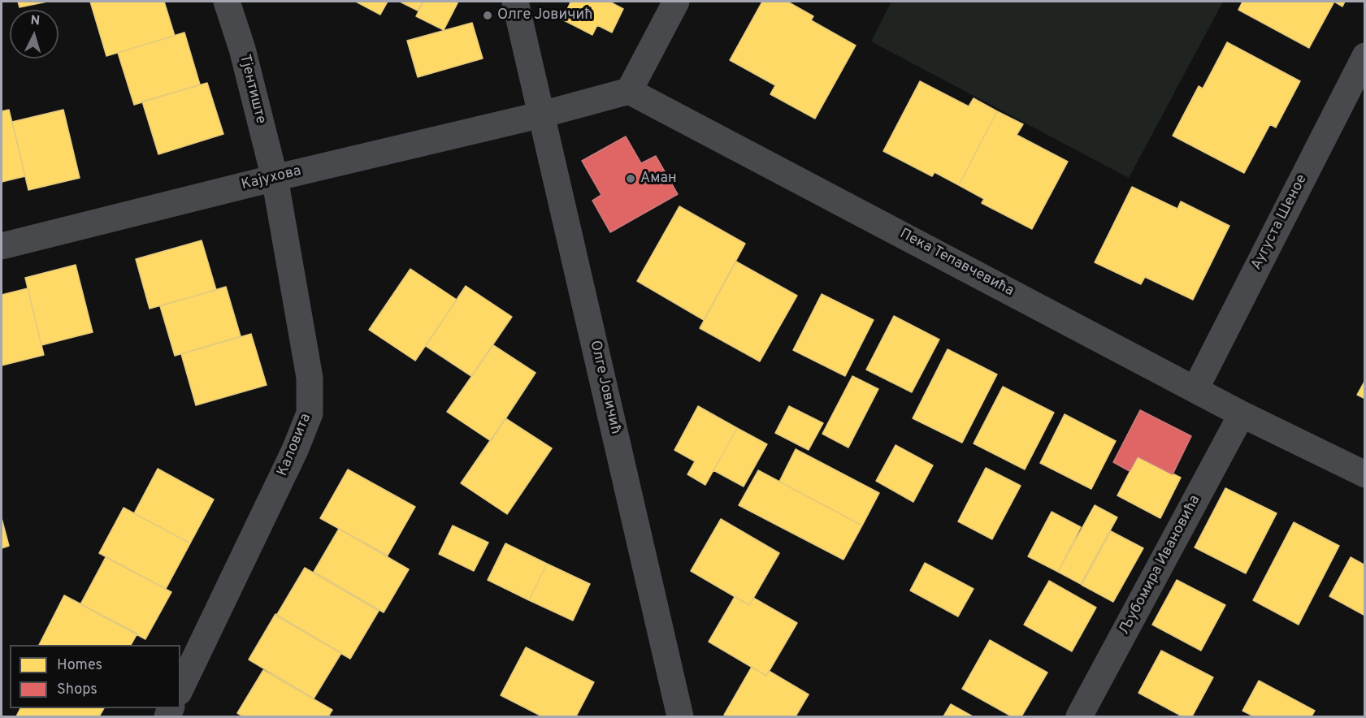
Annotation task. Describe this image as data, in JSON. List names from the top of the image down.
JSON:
{
  "streets": {
    "street": [
      "Тјентиште",
      "Кајухова",
      "Аугуста Шеное",
      "Пека Тепавчевића",
      "Олге Јовичић",
      "Каловита",
      "Љубомира Ивановића"
    ]
  },
  "crossings": [
    ["Тјентиште", "Кајухова"],
    ["Тјентиште", "Каловита"],
    ["Кајухова", "Олге Јовичић"],
    ["Кајухова", "Каловита"],
    ["Аугуста Шеное", "Пека Тепавчевића"],
    ["Пека Тепавчевића", "Љубомира Ивановића"]
  ],
  "places": ["Олге Јовичић", "Аман"],
  "legend": ["Homes", "Shops"],
  "north": "top"
}
